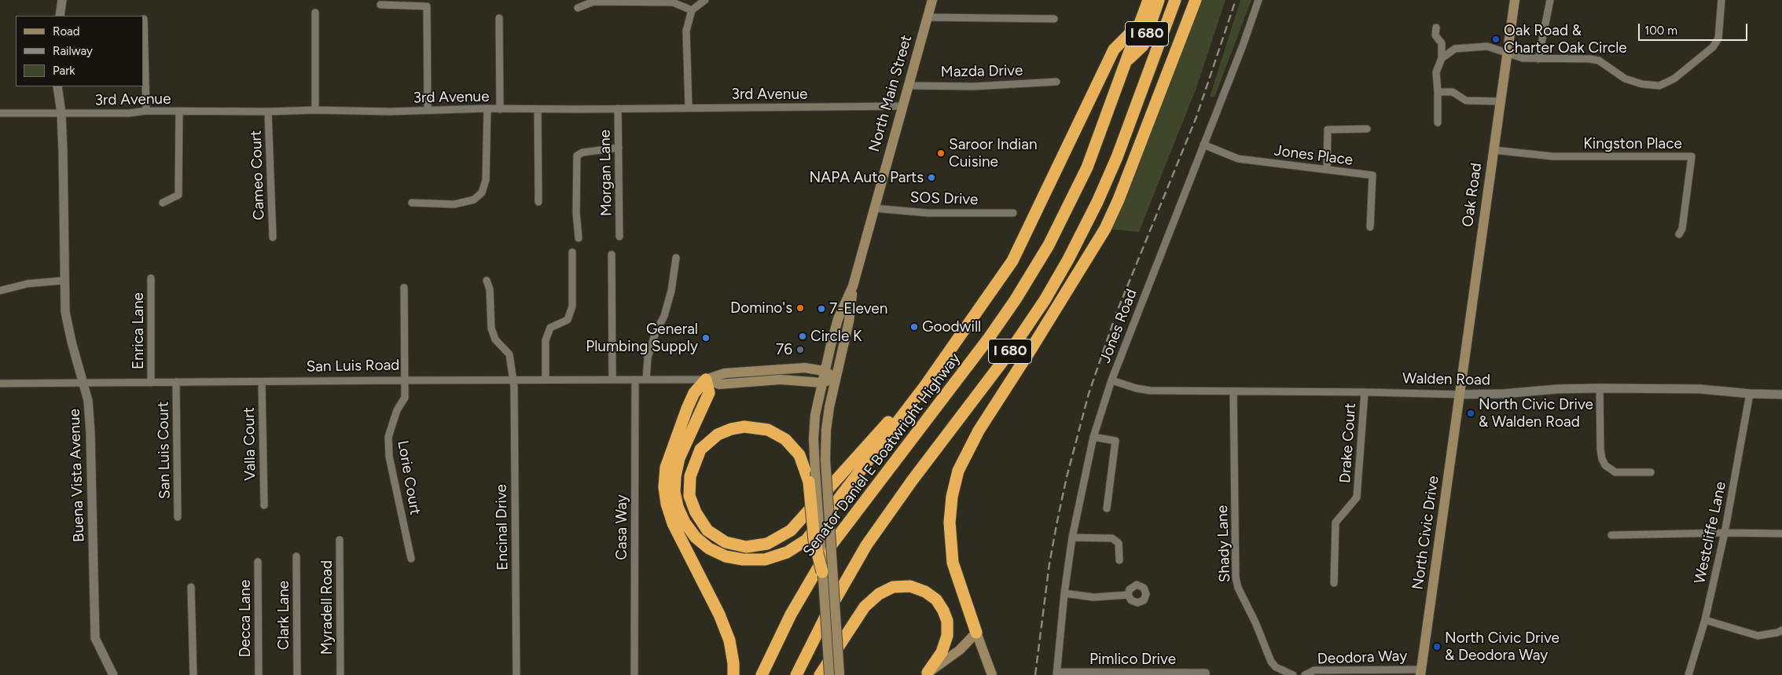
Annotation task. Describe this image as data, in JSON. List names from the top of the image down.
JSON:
{
  "streets": {
    "highway": ["I 680", "Senator Daniel E Boatwright Highway"],
    "main road": [
      "North Main Street",
      "Oak Road",
      "San Luis Road",
      "North Civic Drive"
    ],
    "street": [
      "Mazda Drive",
      "3rd Avenue",
      "Kingston Place",
      "Jones Place",
      "Morgan Lane",
      "Cameo Court",
      "SOS Drive",
      "Jones Road",
      "Enrica Lane",
      "Walden Road",
      "Drake Court",
      "Valla Court",
      "San Luis Court",
      "Buena Vista Avenue",
      "Lorie Court",
      "Encinal Drive",
      "Casa Way",
      "Westcliffe Lane",
      "Shady Lane",
      "Myradell Road",
      "Clark Lane",
      "Decca Lane",
      "Deodora Way",
      "Pimlico Drive"
    ]
  },
  "crossings": [
    ["I 680", "Senator Daniel E Boatwright Highway"],
    ["Mazda Drive", "North Main Street"],
    ["North Main Street", "3rd Avenue"],
    ["North Main Street", "SOS Drive"],
    ["North Main Street", "San Luis Road"],
    ["3rd Avenue", "Morgan Lane"],
    ["3rd Avenue", "Cameo Court"],
    ["3rd Avenue", "Buena Vista Avenue"],
    ["Kingston Place", "Oak Road"],
    ["Jones Place", "Jones Road"],
    ["Oak Road", "Walden Road"],
    ["Oak Road", "North Civic Drive"],
    ["Jones Road", "Walden Road"],
    ["Jones Road", "Pimlico Drive"],
    ["Enrica Lane", "San Luis Road"],
    ["San Luis Road", "Valla Court"],
    ["San Luis Road", "San Luis Court"],
    ["San Luis Road", "Buena Vista Avenue"],
    ["San Luis Road", "Lorie Court"],
    ["San Luis Road", "Encinal Drive"],
    ["San Luis Road", "Casa Way"],
    ["Walden Road", "Drake Court"],
    ["Walden Road", "North Civic Drive"],
    ["Walden Road", "Westcliffe Lane"],
    ["Walden Road", "Shady Lane"],
    ["North Civic Drive", "Deodora Way"]
  ],
  "places": [
    "Oak Road & Charter Oak Circle",
    "Saroor Indian Cuisine",
    "NAPA Auto Parts",
    "Domino's",
    "7-Eleven",
    "Goodwill",
    "Circle K",
    "General Plumbing Supply",
    "76",
    "North Civic Drive & Walden Road",
    "North Civic Drive & Deodora Way"
  ],
  "legend": ["Road", "Railway", "Park"],
  "scale_bar": "100 m"
}
